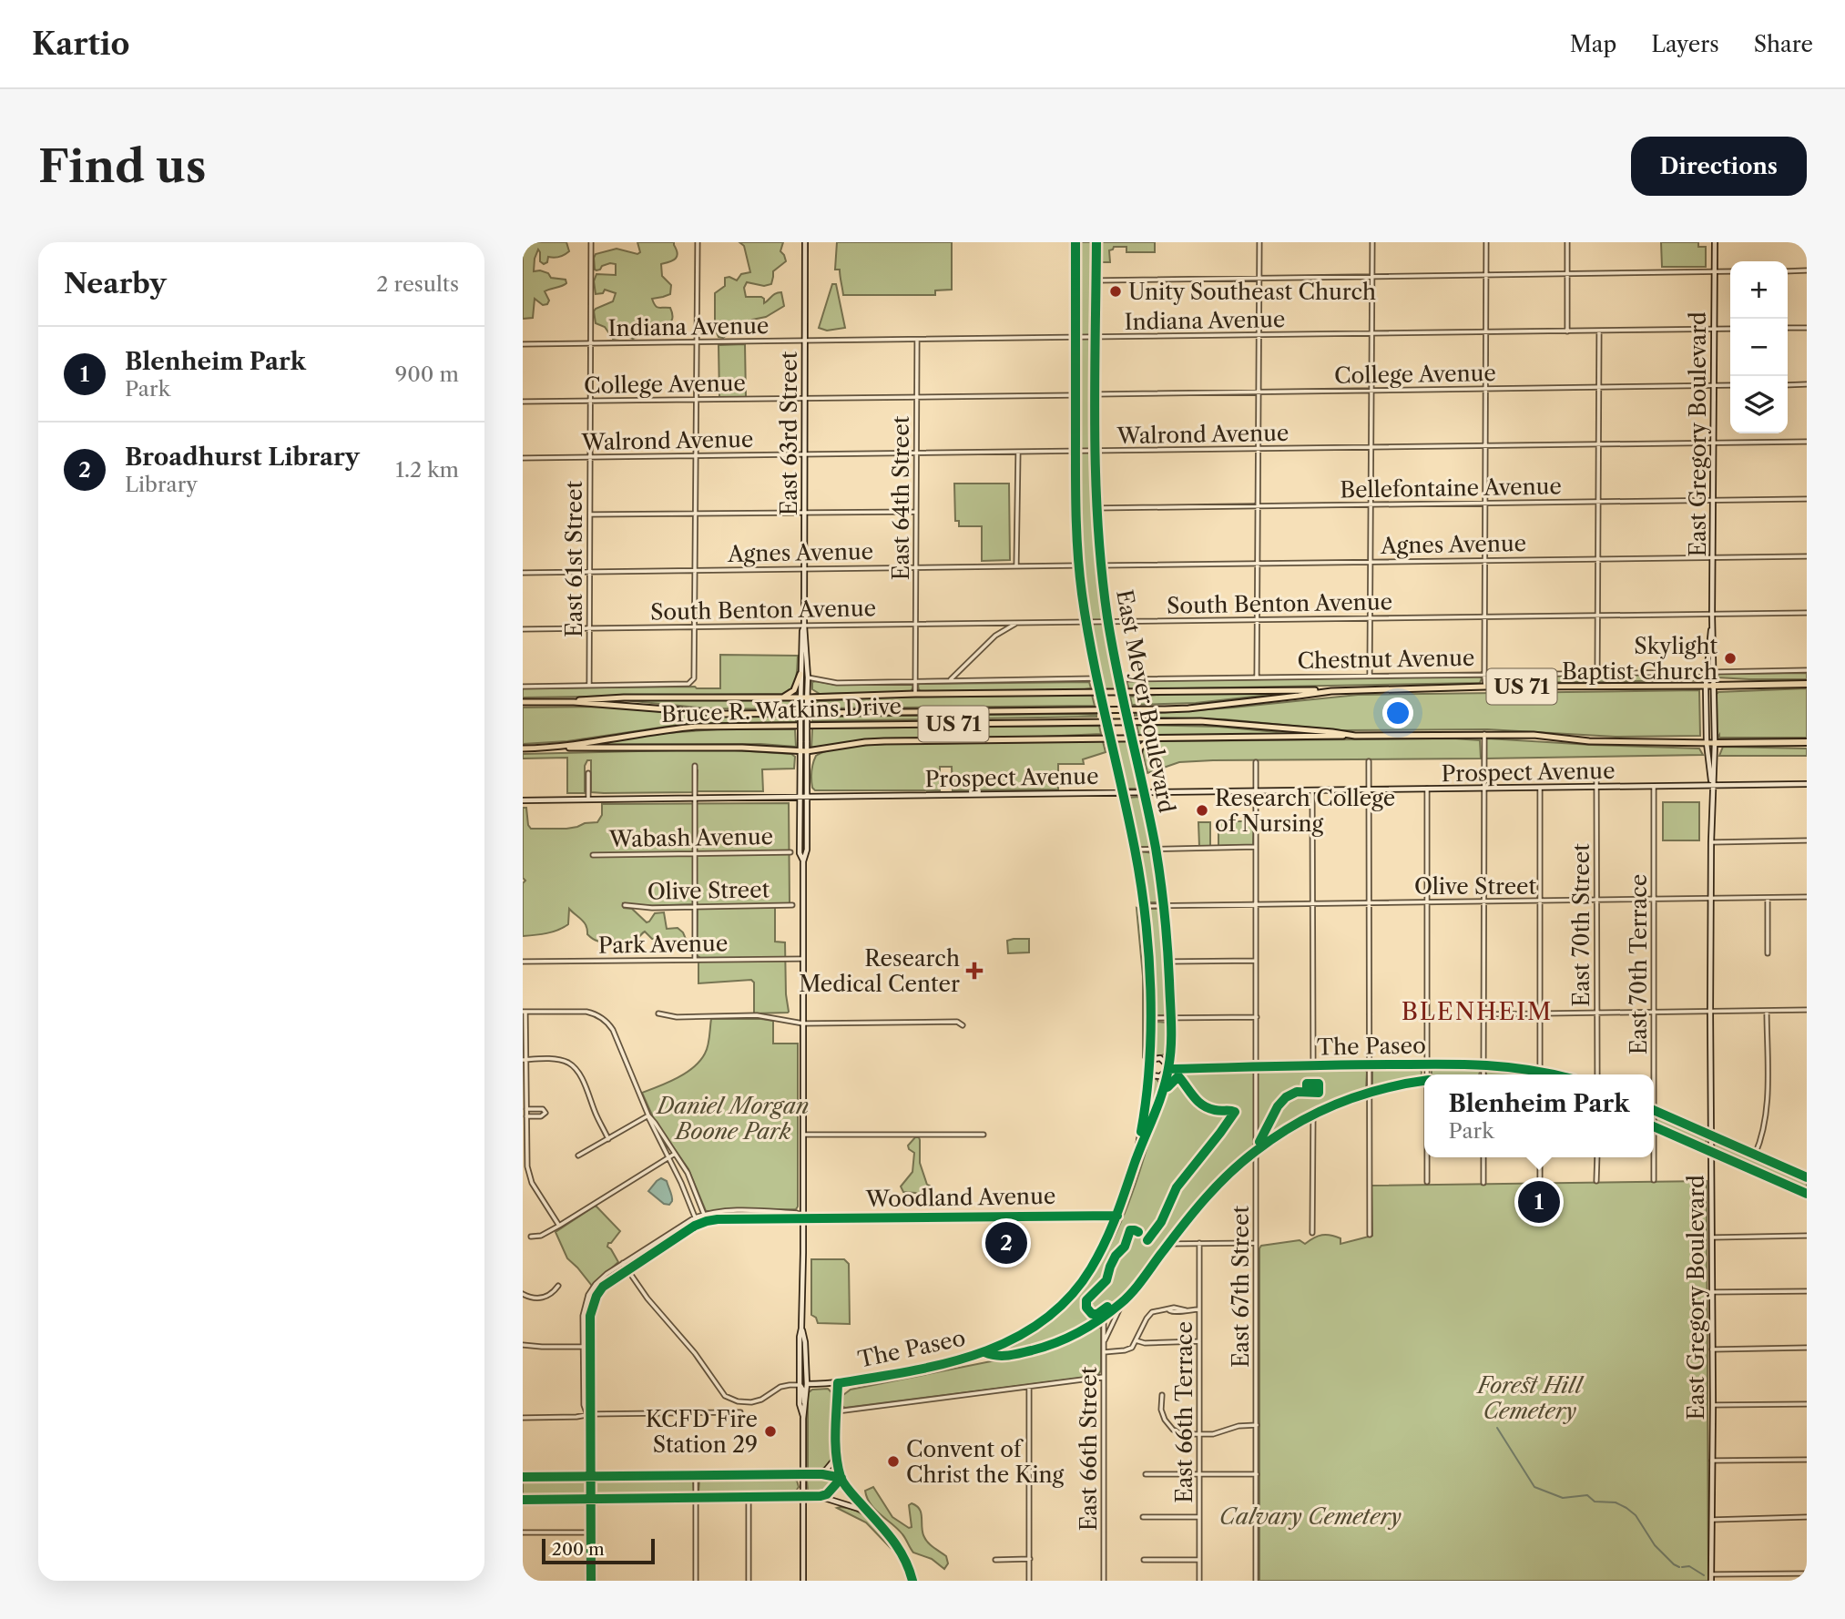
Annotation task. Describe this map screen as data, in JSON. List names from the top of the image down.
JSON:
{
  "streets": {
    "highway": ["US 71", "Bruce R. Watkins Drive"],
    "main road": [
      "East 63rd Street",
      "East Gregory Boulevard",
      "East Meyer Boulevard",
      "Prospect Avenue",
      "The Paseo"
    ],
    "street": [
      "Indiana Avenue",
      "College Avenue",
      "Walrond Avenue",
      "Bellefontaine Avenue",
      "East 64th Street",
      "Agnes Avenue",
      "East 61st Street",
      "South Benton Avenue",
      "Chestnut Avenue",
      "Wabash Avenue",
      "Olive Street",
      "East 70th Street",
      "Park Avenue",
      "East 70th Terrace",
      "Woodland Avenue",
      "East 67th Street",
      "East 66th Terrace",
      "East 66th Street"
    ]
  },
  "crossings": [
    ["Indiana Avenue", "East 63rd Street"],
    ["Indiana Avenue", "East Gregory Boulevard"],
    ["Indiana Avenue", "East 64th Street"],
    ["Indiana Avenue", "East 61st Street"],
    ["Indiana Avenue", "East Meyer Boulevard"],
    ["College Avenue", "East 63rd Street"],
    ["College Avenue", "East Gregory Boulevard"],
    ["College Avenue", "East 64th Street"],
    ["College Avenue", "East 61st Street"],
    ["College Avenue", "East Meyer Boulevard"],
    ["East 63rd Street", "Walrond Avenue"],
    ["East 63rd Street", "Agnes Avenue"],
    ["East 63rd Street", "South Benton Avenue"],
    ["East 63rd Street", "Prospect Avenue"],
    ["East 63rd Street", "Park Avenue"],
    ["East 63rd Street", "The Paseo"],
    ["East 63rd Street", "Woodland Avenue"],
    ["Walrond Avenue", "East Gregory Boulevard"],
    ["Walrond Avenue", "East 64th Street"],
    ["Walrond Avenue", "East 61st Street"],
    ["Walrond Avenue", "East Meyer Boulevard"],
    ["East Gregory Boulevard", "Bellefontaine Avenue"],
    ["East Gregory Boulevard", "Agnes Avenue"],
    ["East Gregory Boulevard", "South Benton Avenue"],
    ["East Gregory Boulevard", "Chestnut Avenue"],
    ["East Gregory Boulevard", "Bruce R. Watkins Drive"],
    ["East Gregory Boulevard", "Prospect Avenue"],
    ["East Gregory Boulevard", "Olive Street"],
    ["Bellefontaine Avenue", "East Meyer Boulevard"],
    ["East 64th Street", "Agnes Avenue"],
    ["East 64th Street", "South Benton Avenue"],
    ["Agnes Avenue", "East 61st Street"],
    ["Agnes Avenue", "East Meyer Boulevard"],
    ["East 61st Street", "South Benton Avenue"],
    ["South Benton Avenue", "East Meyer Boulevard"],
    ["Chestnut Avenue", "East Meyer Boulevard"],
    ["East Meyer Boulevard", "Prospect Avenue"],
    ["East Meyer Boulevard", "Olive Street"],
    ["East Meyer Boulevard", "The Paseo"],
    ["East Meyer Boulevard", "Woodland Avenue"],
    ["Prospect Avenue", "East 70th Street"],
    ["Prospect Avenue", "East 70th Terrace"],
    ["Prospect Avenue", "East 67th Street"],
    ["Olive Street", "East 70th Street"],
    ["Olive Street", "East 70th Terrace"],
    ["Olive Street", "East 67th Street"],
    ["The Paseo", "East 67th Street"],
    ["The Paseo", "East 66th Street"]
  ],
  "districts": ["BLENHEIM"],
  "parks": ["Daniel Morgan Boone Park", "Forest Hill Cemetery", "Calvary Cemetery"],
  "places": {
    "other": [
      "Unity Southeast Church",
      "Skylight Baptist Church",
      "Research College of Nursing",
      "KCFD Fire Station 29",
      "Convent of Christ the King"
    ],
    "health": ["Research Medical Center"]
  },
  "scale_bar": "200 m",
  "page": {
    "header": "Kartio",
    "nav": ["Map", "Layers", "Share"],
    "buttons": "Directions",
    "title": "Find us",
    "heading": ["Nearby", "2 results"],
    "map_buttons": ["+", "−"],
    "list": [
      {
        "mark": "1",
        "name": "Blenheim Park",
        "note": "Park",
        "value": "900 m"
      },
      {
        "mark": "2",
        "name": "Broadhurst Library",
        "note": "Library",
        "value": "1.2 km"
      }
    ],
    "popup": ["Blenheim Park", "Park"],
    "pins": ["1", "2"],
    "scale": "200 m"
  }
}
